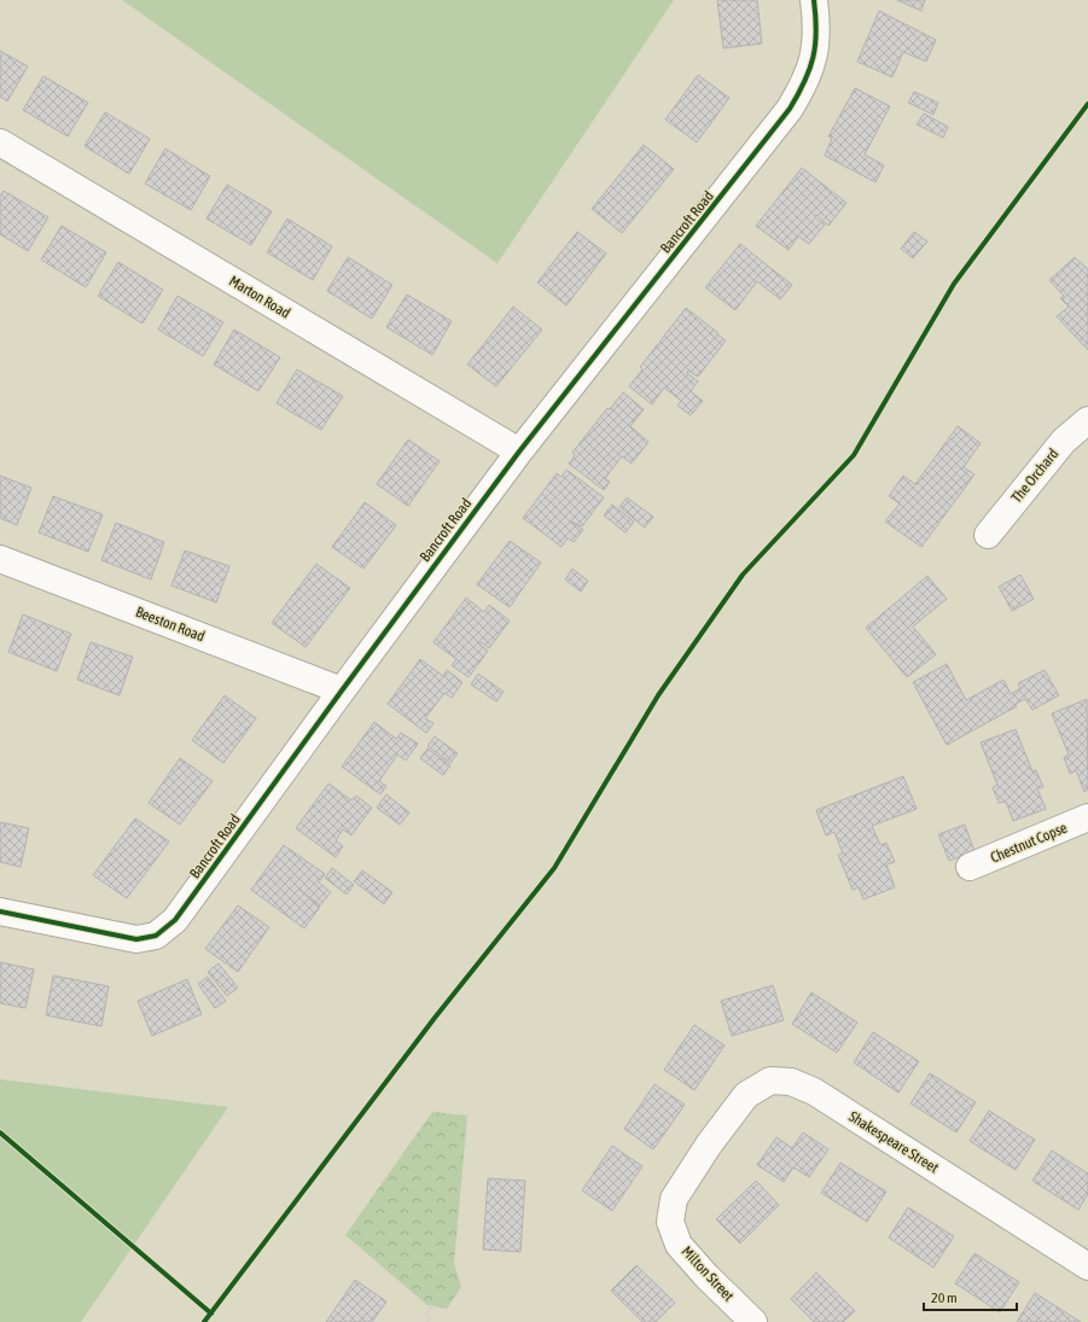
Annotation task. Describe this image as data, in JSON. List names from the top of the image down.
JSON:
{
  "streets": {
    "street": [
      "Bancroft Road",
      "Marton Road",
      "The Orchard",
      "Beeston Road",
      "Chestnut Copse",
      "Shakespeare Street",
      "Milton Street"
    ]
  },
  "crossings": [
    ["Bancroft Road", "Marton Road"],
    ["Bancroft Road", "Beeston Road"],
    ["Shakespeare Street", "Milton Street"]
  ],
  "scale_bar": "20 m"
}
